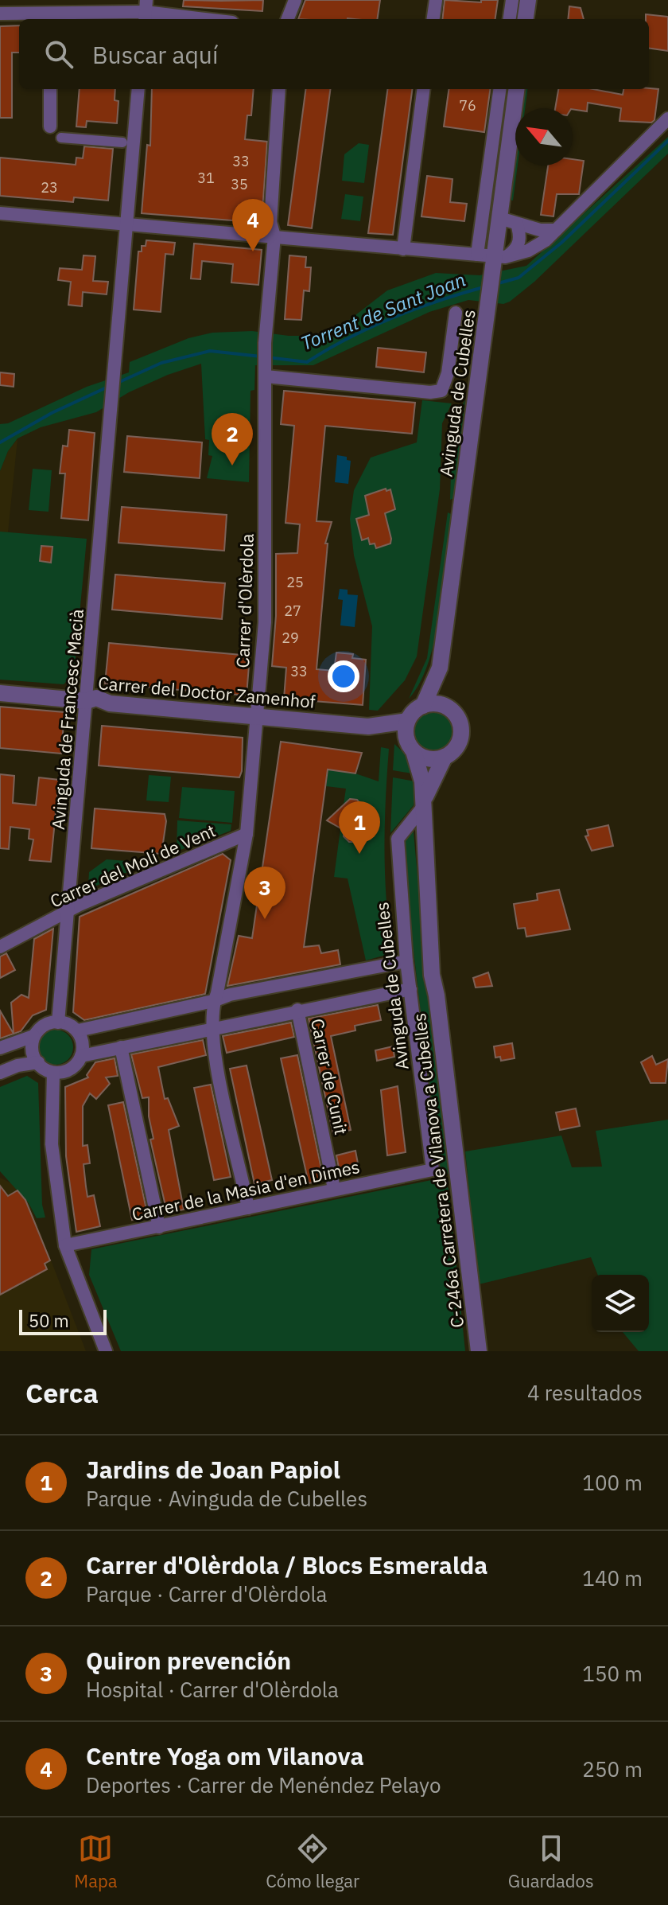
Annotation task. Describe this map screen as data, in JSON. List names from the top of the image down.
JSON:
{
  "streets": {
    "street": [
      "Avinguda de Cubelles",
      "Carrer d'Olèrdola",
      "Carrer del Doctor Zamenhof",
      "Avinguda de Francesc Macià",
      "Carrer del Molí de Vent",
      "Carrer de Cunit",
      "C-246a Carretera de Vilanova a Cubelles",
      "Carrer de la Masia d'en Dimes"
    ]
  },
  "crossings": [
    ["Avinguda de Cubelles", "C-246a Carretera de Vilanova a Cubelles"],
    ["Avinguda de Cubelles", "Carrer de la Masia d'en Dimes"],
    ["Carrer d'Olèrdola", "Carrer del Doctor Zamenhof"],
    ["Carrer d'Olèrdola", "Carrer del Molí de Vent"],
    ["Carrer d'Olèrdola", "Carrer de la Masia d'en Dimes"],
    ["Carrer del Doctor Zamenhof", "Avinguda de Francesc Macià"],
    ["Avinguda de Francesc Macià", "Carrer del Molí de Vent"],
    ["Carrer de Cunit", "Carrer de la Masia d'en Dimes"]
  ],
  "water": ["Torrent de Sant Joan"],
  "house_numbers": [
    "76",
    "33",
    "31",
    "35",
    "23",
    "25",
    "27",
    "29",
    "33"
  ],
  "scale_bar": "50 m",
  "north": "top left",
  "page": {
    "search": "Buscar aquí",
    "pins": [
      "4",
      "2",
      "1",
      "3"
    ],
    "scale": "50 m",
    "heading": ["Cerca", "4 resultados"],
    "list": [
      {
        "mark": "1",
        "name": "Jardins de Joan Papiol",
        "note": "Parque · Avinguda de Cubelles",
        "value": "100 m"
      },
      {
        "mark": "2",
        "name": "Carrer d'Olèrdola / Blocs Esmeralda",
        "note": "Parque · Carrer d'Olèrdola",
        "value": "140 m"
      },
      {
        "mark": "3",
        "name": "Quiron prevención",
        "note": "Hospital · Carrer d'Olèrdola",
        "value": "150 m"
      },
      {
        "mark": "4",
        "name": "Centre Yoga om Vilanova",
        "note": "Deportes · Carrer de Menéndez Pelayo",
        "value": "250 m"
      }
    ],
    "nav": ["Mapa", "Cómo llegar", "Guardados"]
  }
}
